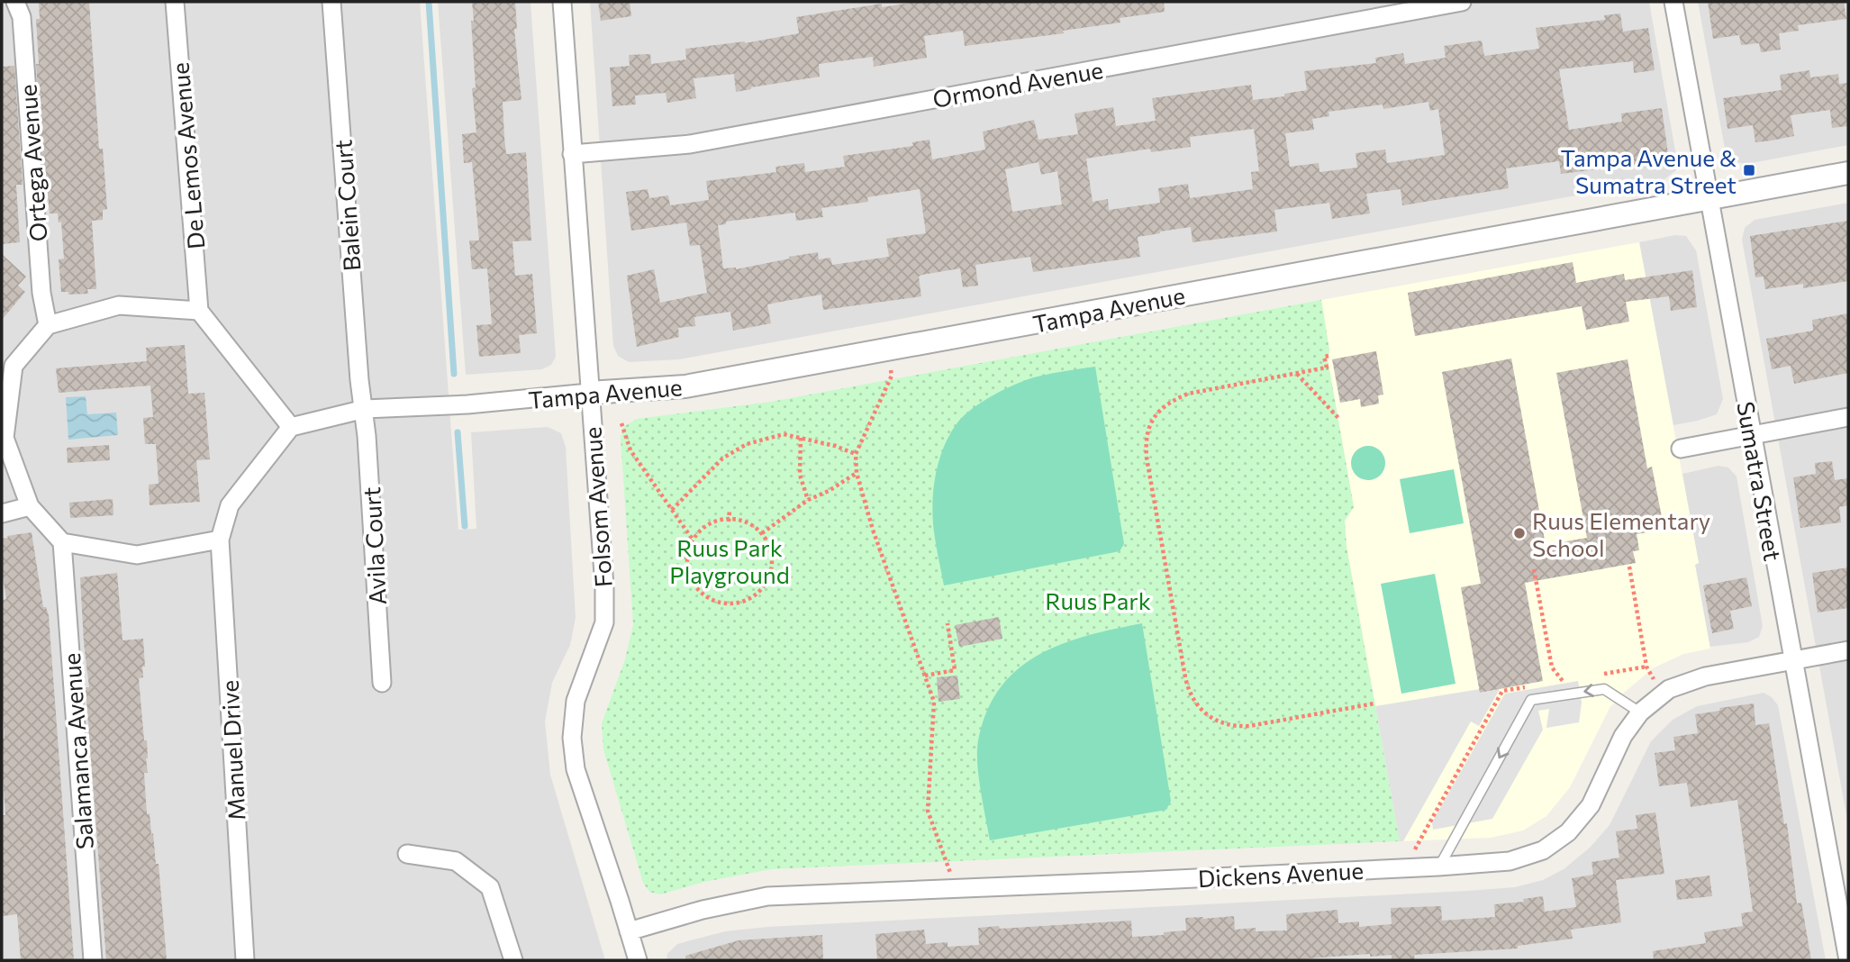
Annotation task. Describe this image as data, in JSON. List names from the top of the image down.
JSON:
{
  "streets": {
    "street": [
      "Ormond Avenue",
      "De Lemos Avenue",
      "Ortega Avenue",
      "Balein Court",
      "Tampa Avenue",
      "Sumatra Street",
      "Folsom Avenue",
      "Avila Court",
      "Manuel Drive",
      "Salamanca Avenue",
      "Dickens Avenue"
    ]
  },
  "crossings": [
    ["Ormond Avenue", "Folsom Avenue"],
    ["Balein Court", "Tampa Avenue"],
    ["Balein Court", "Avila Court"],
    ["Tampa Avenue", "Sumatra Street"],
    ["Tampa Avenue", "Folsom Avenue"],
    ["Tampa Avenue", "Avila Court"],
    ["Tampa Avenue", "Manuel Drive"],
    ["Sumatra Street", "Dickens Avenue"],
    ["Folsom Avenue", "Dickens Avenue"]
  ],
  "parks": ["Ruus Park Playground", "Ruus Park"],
  "places": {
    "transit": ["Tampa Avenue & Sumatra Street"],
    "other": ["Ruus Elementary School"]
  }
}
